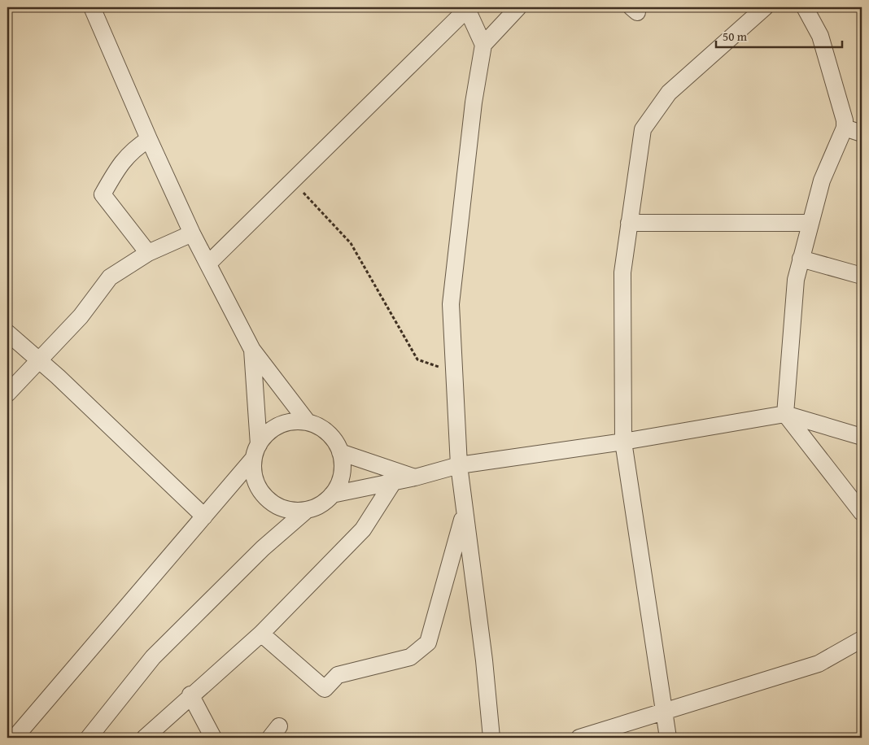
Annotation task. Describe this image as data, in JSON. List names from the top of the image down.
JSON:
{
  "scale_bar": "50 m"
}
